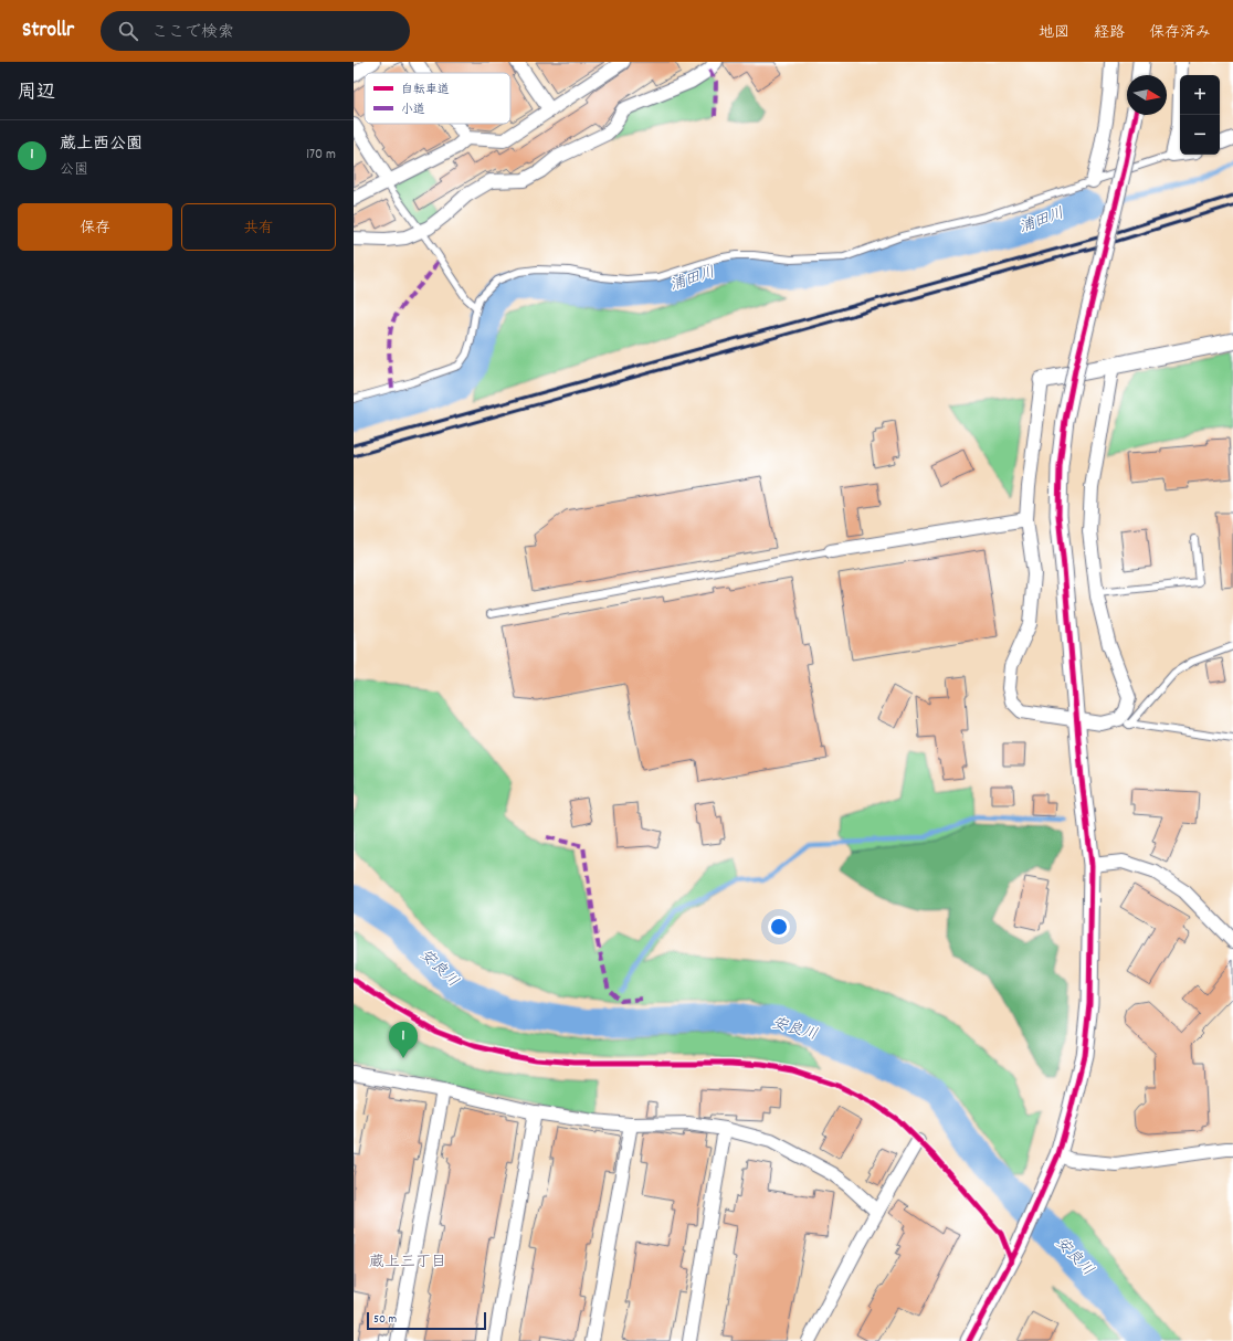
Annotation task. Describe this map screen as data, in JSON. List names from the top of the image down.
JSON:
{
  "districts": ["蔵上三丁目"],
  "water": ["浦田川", "安良川"],
  "legend": ["自転車道", "小道"],
  "scale_bar": "50 m",
  "north": "right",
  "page": {
    "header": "Strollr",
    "search": "ここで検索",
    "nav": ["地図", "経路", "保存済み"],
    "heading": "周辺",
    "map_buttons": ["+", "−"],
    "list": [
      {
        "mark": "1",
        "name": "蔵上西公園",
        "note": "公園",
        "value": "170 m"
      }
    ],
    "buttons": ["保存", "共有"],
    "pins": "1",
    "scale": "50 m"
  }
}
